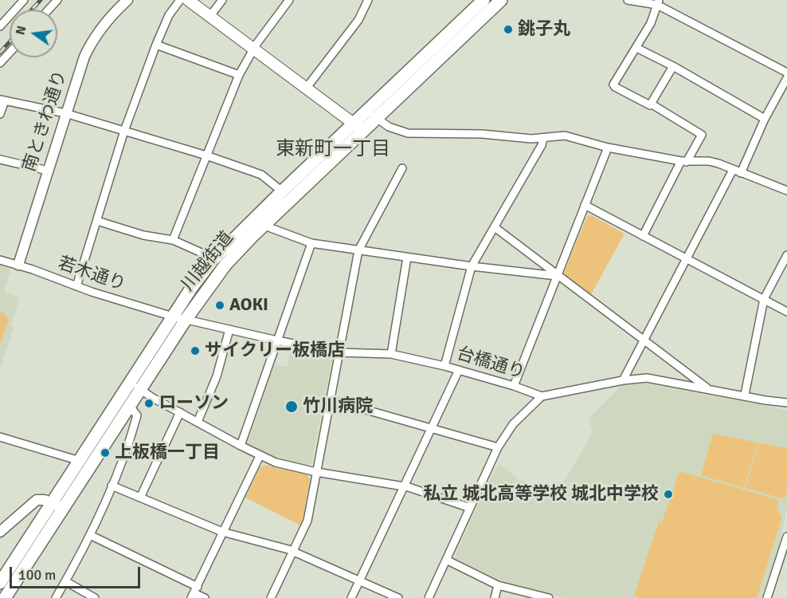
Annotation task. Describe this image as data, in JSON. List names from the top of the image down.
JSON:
{
  "streets": {
    "highway": ["川越街道"],
    "street": ["南ときわ通り", "若木通り", "台橋通り"]
  },
  "crossings": [
    ["南ときわ通り", "若木通り"],
    ["川越街道", "若木通り"],
    ["川越街道", "台橋通り"],
    ["若木通り", "台橋通り"]
  ],
  "districts": ["東新町一丁目"],
  "places": [
    "銚子丸",
    "AOKI",
    "サイクリー板橋店",
    "ローソン",
    "竹川病院",
    "上板橋一丁目",
    "私立 城北高等学校 城北中学校"
  ],
  "scale_bar": "100 m",
  "north": "left"
}
